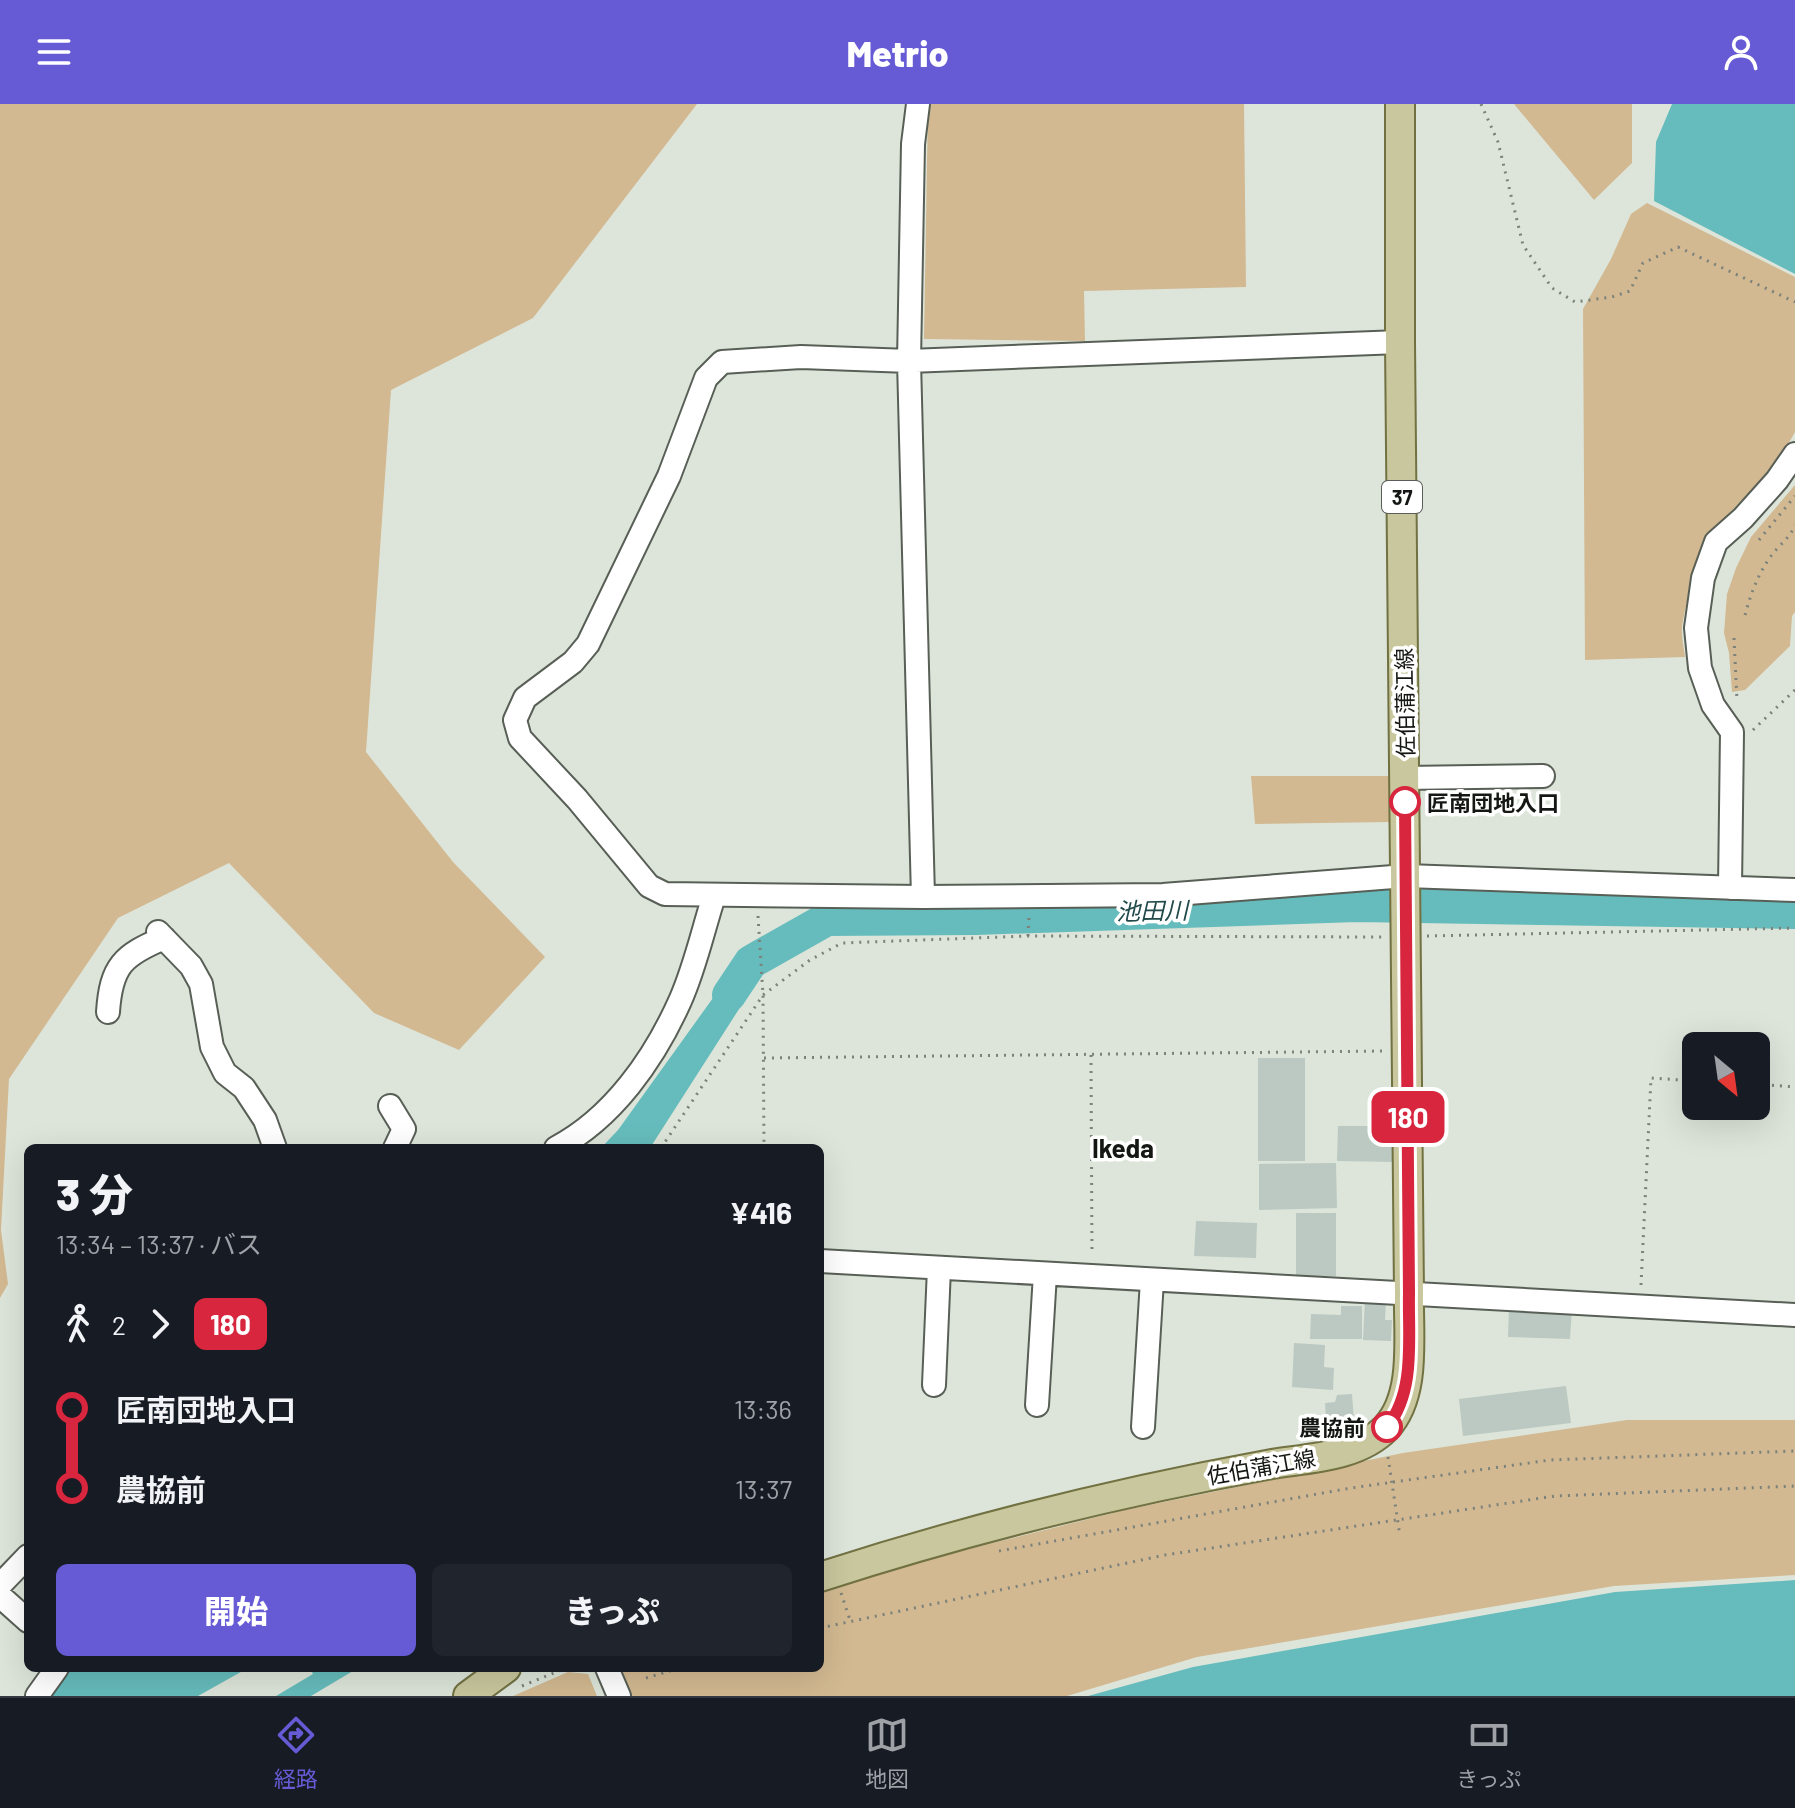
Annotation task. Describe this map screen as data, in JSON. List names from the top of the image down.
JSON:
{
  "streets": {
    "main road": ["37", "佐伯蒲江線"]
  },
  "districts": ["Ikeda"],
  "water": ["池田川"],
  "places": ["匠南団地入口", "農協前"],
  "lines": ["bus line 180"],
  "north": "bottom right",
  "page": {
    "header": "Metrio",
    "on_map": "180",
    "heading": ["3 分", "13:34 – 13:37 · バス", "¥416"],
    "legs": ["2", "180"],
    "list": [
      {
        "name": "匠南団地入口",
        "value": "13:36"
      },
      {
        "name": "農協前",
        "value": "13:37"
      }
    ],
    "buttons": ["開始", "きっぷ"],
    "tabs": ["経路", "地図", "きっぷ"]
  }
}
